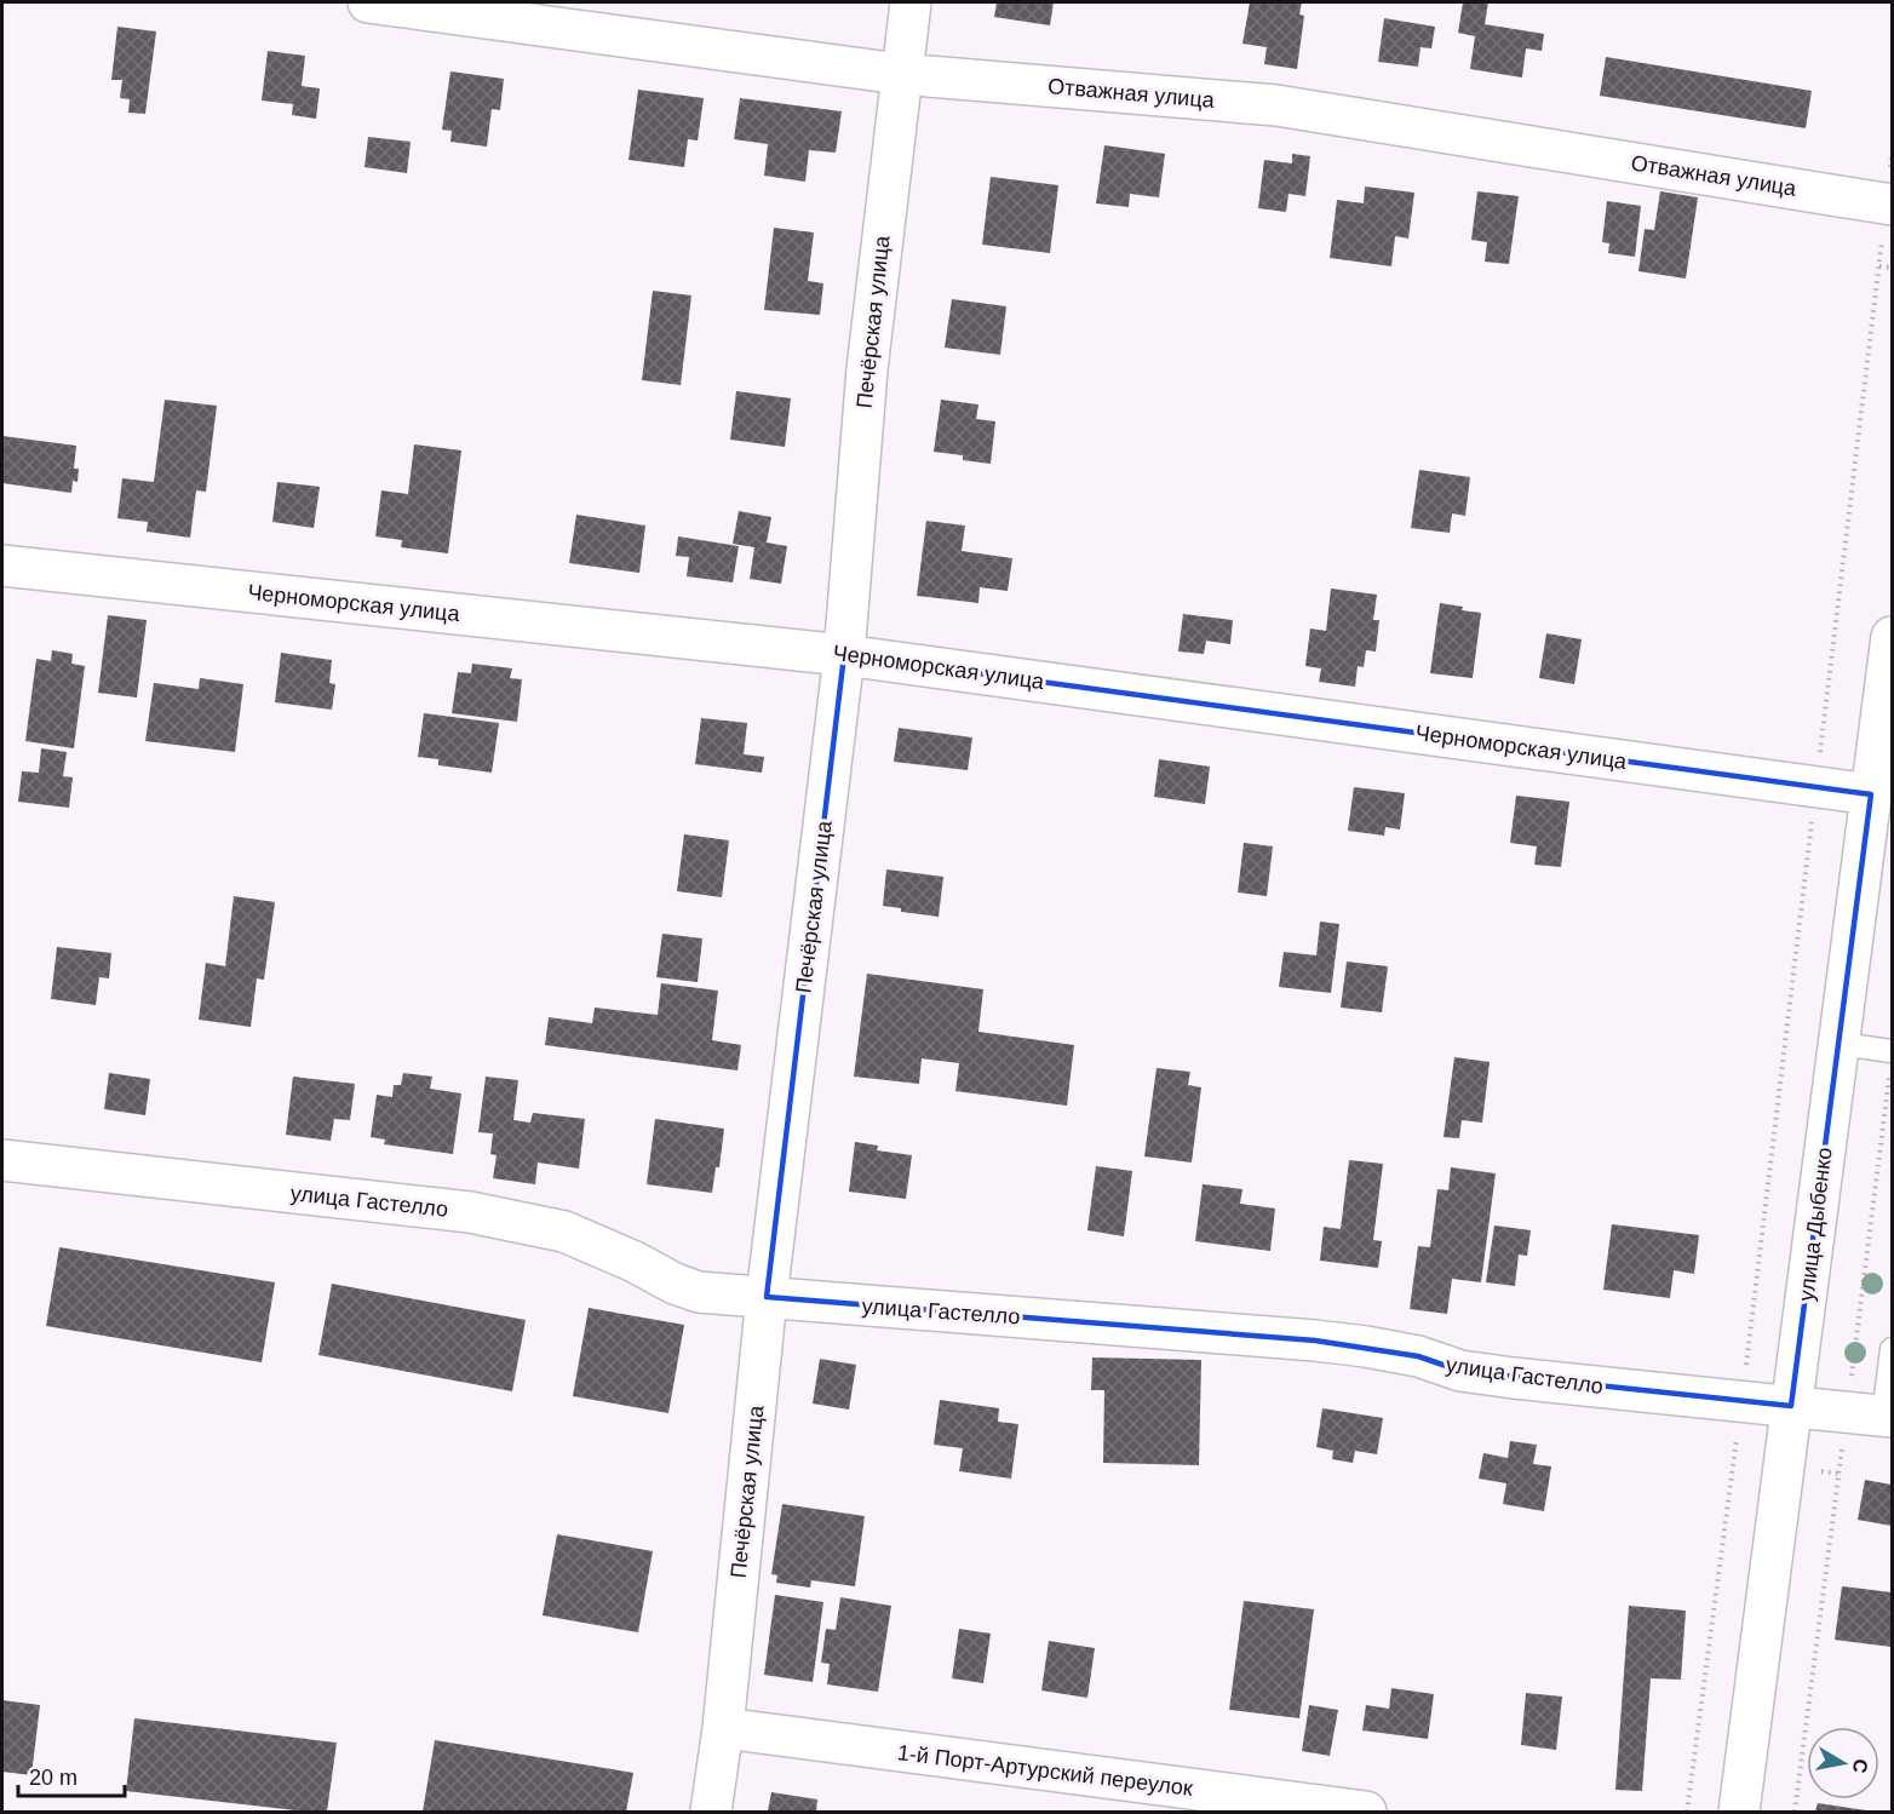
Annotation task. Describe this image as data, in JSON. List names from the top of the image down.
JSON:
{
  "streets": {
    "street": [
      "Отважная улица",
      "Печёрская улица",
      "Черноморская улица",
      "улица Гастелло",
      "улица Дыбенко",
      "1-й Порт-Артурский переулок"
    ]
  },
  "crossings": [
    ["Отважная улица", "Печёрская улица"],
    ["Печёрская улица", "Черноморская улица"],
    ["Печёрская улица", "улица Гастелло"],
    ["Печёрская улица", "1-й Порт-Артурский переулок"],
    ["Черноморская улица", "улица Дыбенко"],
    ["улица Гастелло", "улица Дыбенко"]
  ],
  "scale_bar": "20 m",
  "north": "right"
}
